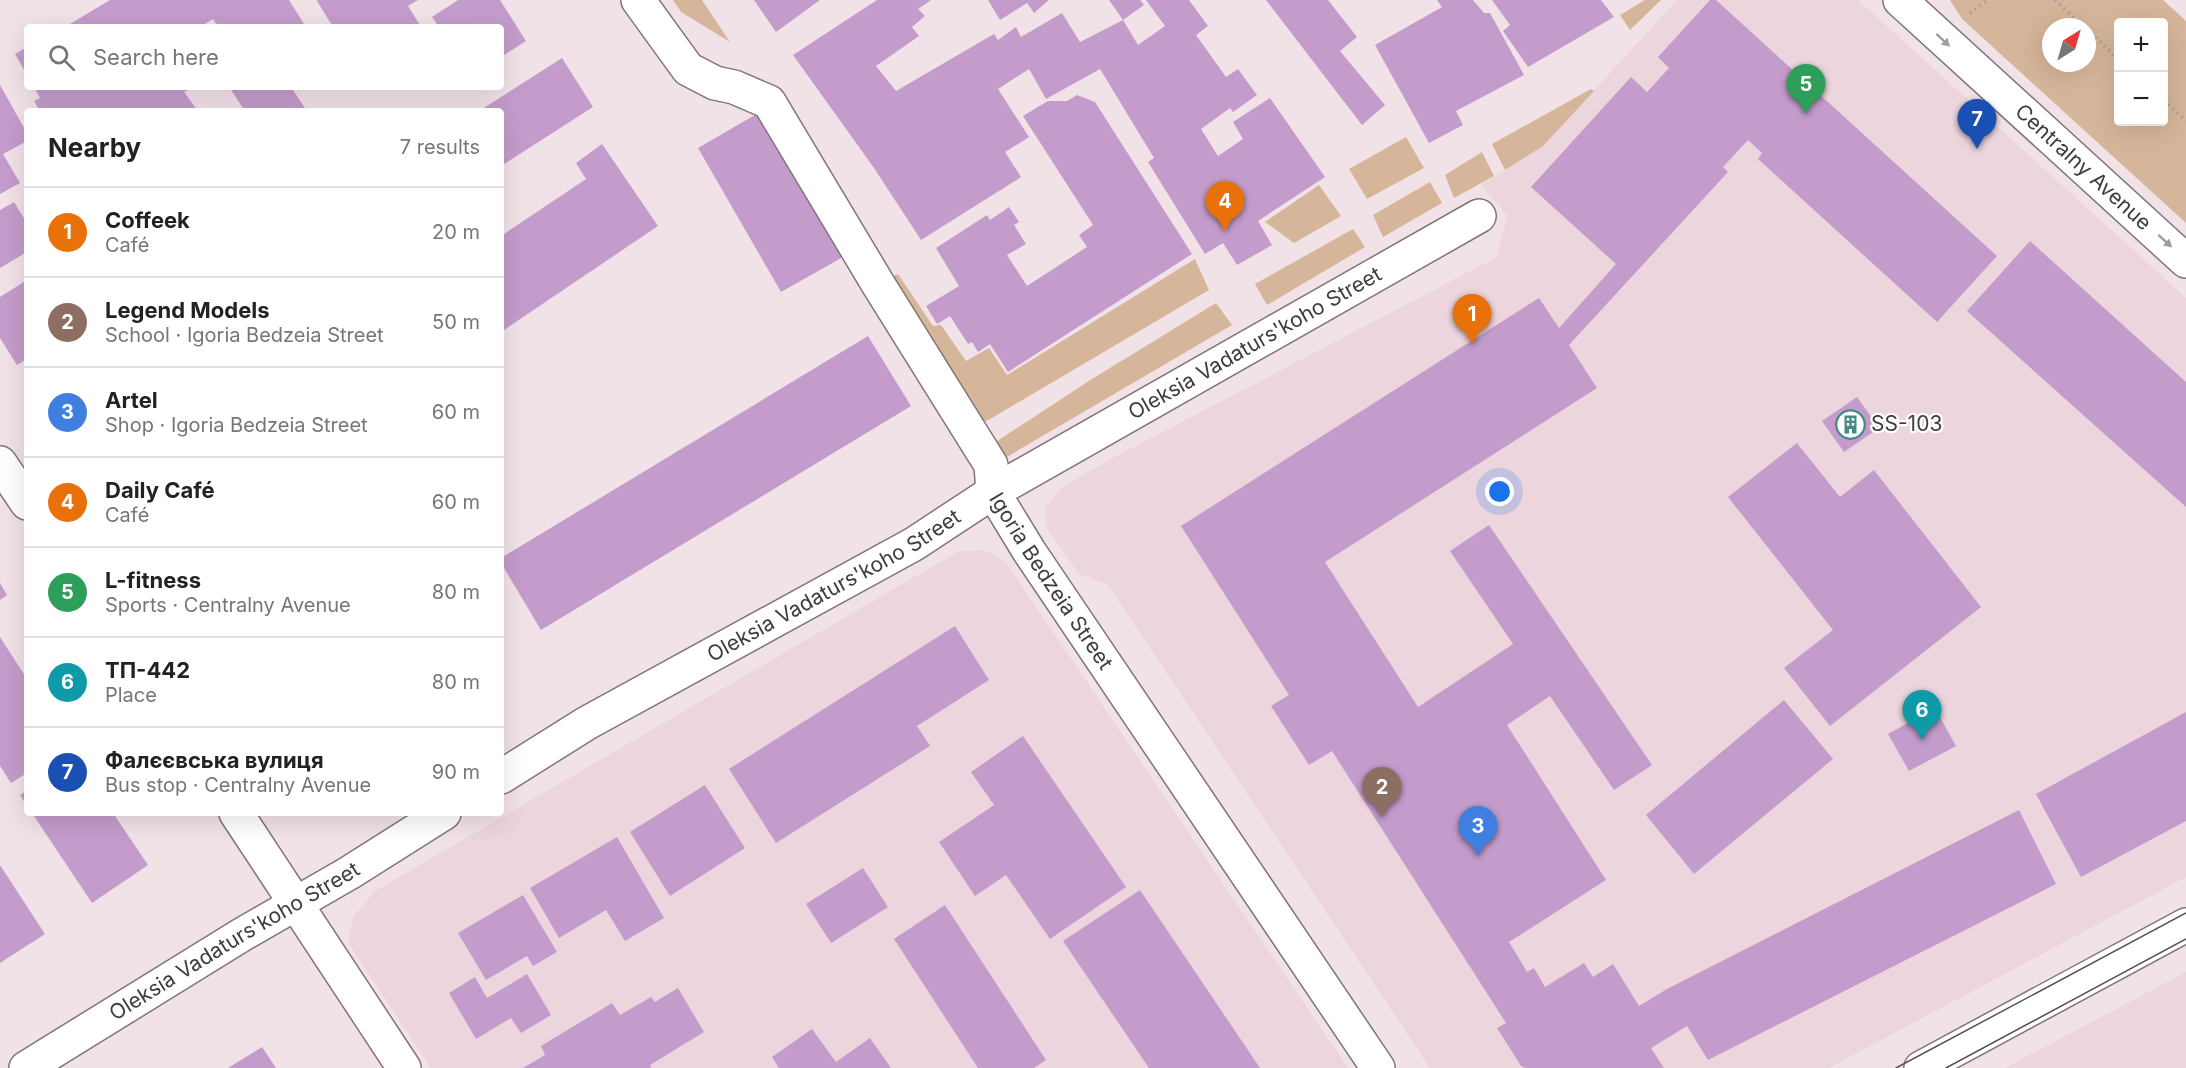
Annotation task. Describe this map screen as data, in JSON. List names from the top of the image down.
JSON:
{
  "streets": {
    "street": ["Centralny Avenue", "Oleksia Vadaturs'koho Street", "Igoria Bedzeia Street"]
  },
  "crossings": [
    ["Oleksia Vadaturs'koho Street", "Igoria Bedzeia Street"]
  ],
  "one_way": ["Centralny Avenue"],
  "places": {
    "building": ["SS-103"]
  },
  "north": "top right",
  "page": {
    "map_buttons": ["+", "−"],
    "search": "Search here",
    "pins": [
      "5",
      "7",
      "4",
      "1",
      "6",
      "2",
      "3"
    ],
    "heading": ["Nearby", "7 results"],
    "list": [
      {
        "mark": "1",
        "name": "Coffeek",
        "note": "Café",
        "value": "20 m"
      },
      {
        "mark": "2",
        "name": "Legend Models",
        "note": "School · Igoria Bedzeia Street",
        "value": "50 m"
      },
      {
        "mark": "3",
        "name": "Artel",
        "note": "Shop · Igoria Bedzeia Street",
        "value": "60 m"
      },
      {
        "mark": "4",
        "name": "Daily Café",
        "note": "Café",
        "value": "60 m"
      },
      {
        "mark": "5",
        "name": "L-fitness",
        "note": "Sports · Centralny Avenue",
        "value": "80 m"
      },
      {
        "mark": "6",
        "name": "ТП-442",
        "note": "Place",
        "value": "80 m"
      },
      {
        "mark": "7",
        "name": "Фалєєвська вулиця",
        "note": "Bus stop · Centralny Avenue",
        "value": "90 m"
      }
    ]
  }
}
